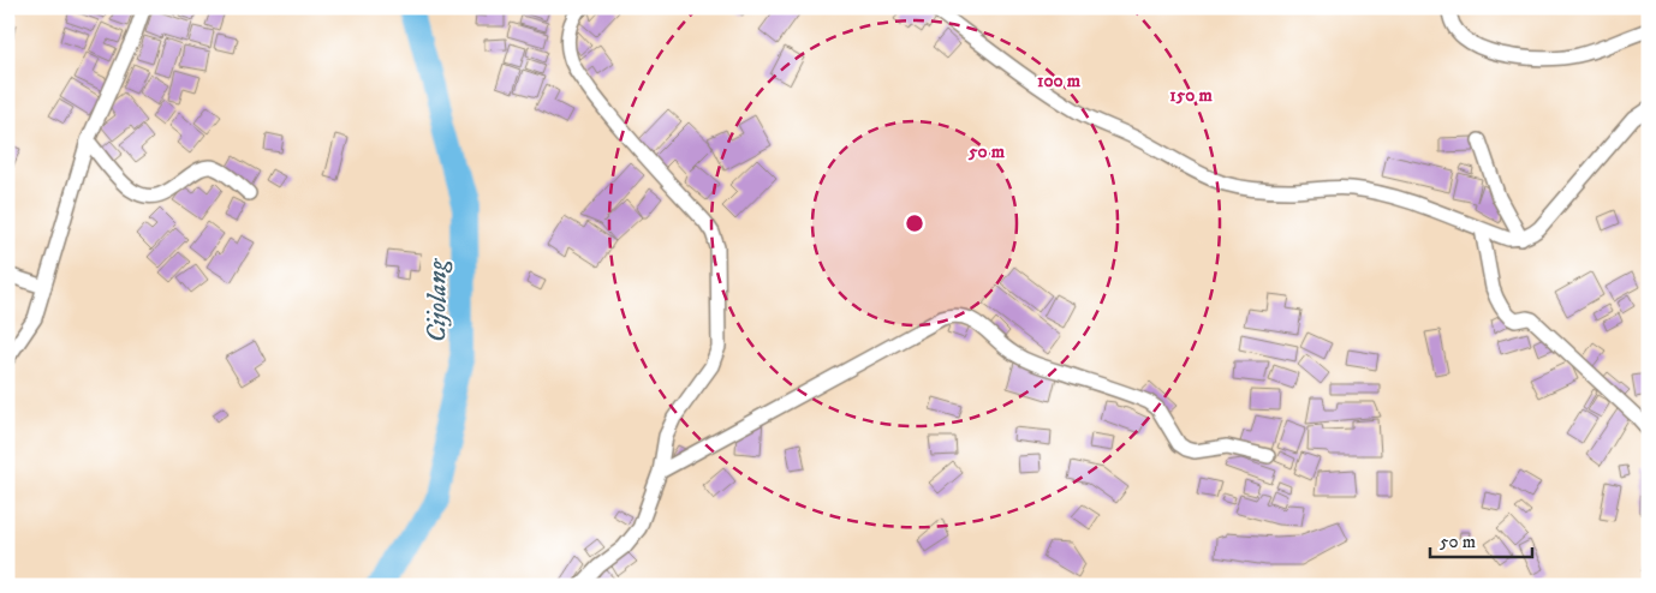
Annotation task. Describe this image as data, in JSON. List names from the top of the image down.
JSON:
{
  "water": ["Cijolang"],
  "scale_bar": "50 m",
  "rings": ["100 m", "150 m", "50 m"]
}
